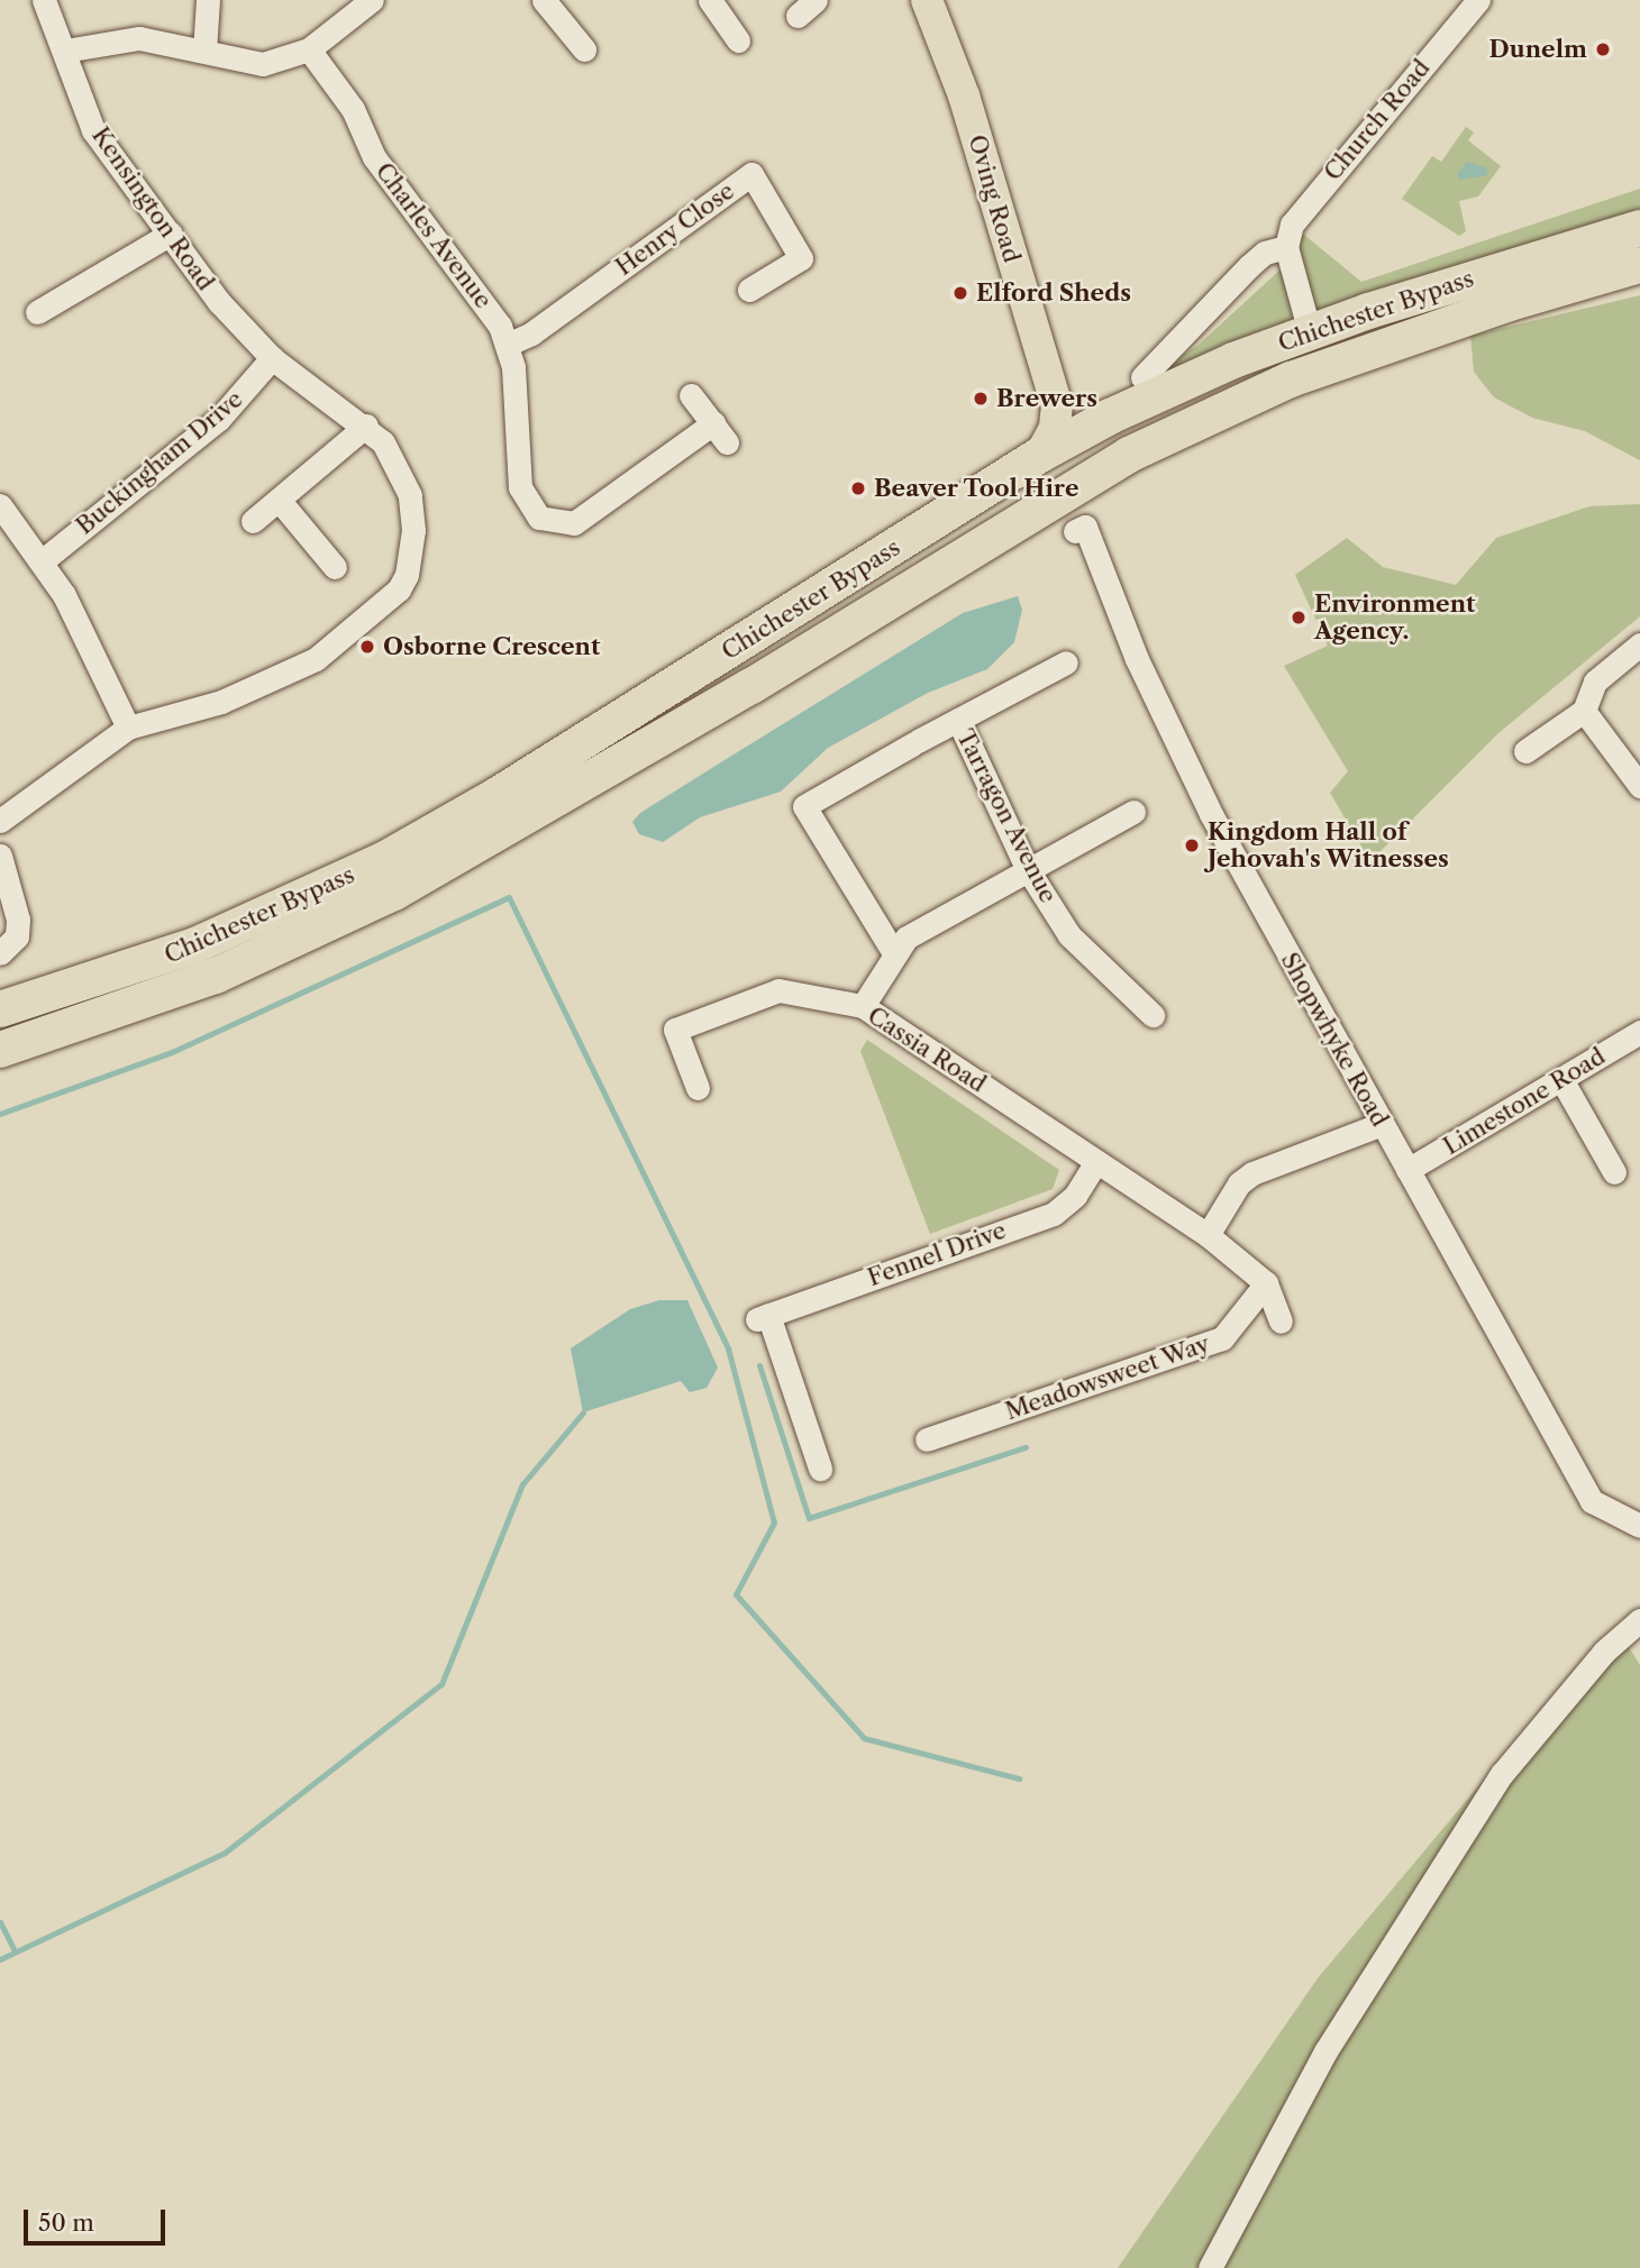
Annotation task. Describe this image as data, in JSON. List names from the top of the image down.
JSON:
{
  "streets": {
    "highway": ["Chichester Bypass"],
    "main road": ["Oving Road"],
    "street": [
      "Church Road",
      "Kensington Road",
      "Henry Close",
      "Charles Avenue",
      "Buckingham Drive",
      "Tarragon Avenue",
      "Shopwhyke Road",
      "Cassia Road",
      "Limestone Road",
      "Fennel Drive",
      "Meadowsweet Way"
    ]
  },
  "crossings": [
    ["Oving Road", "Chichester Bypass"],
    ["Kensington Road", "Buckingham Drive"],
    ["Henry Close", "Charles Avenue"],
    ["Shopwhyke Road", "Limestone Road"],
    ["Cassia Road", "Fennel Drive"],
    ["Cassia Road", "Meadowsweet Way"]
  ],
  "places": [
    "Dunelm",
    "Elford Sheds",
    "Brewers",
    "Beaver Tool Hire",
    "Environment Agency.",
    "Osborne Crescent",
    "Kingdom Hall of Jehovah's Witnesses"
  ],
  "scale_bar": "50 m"
}
